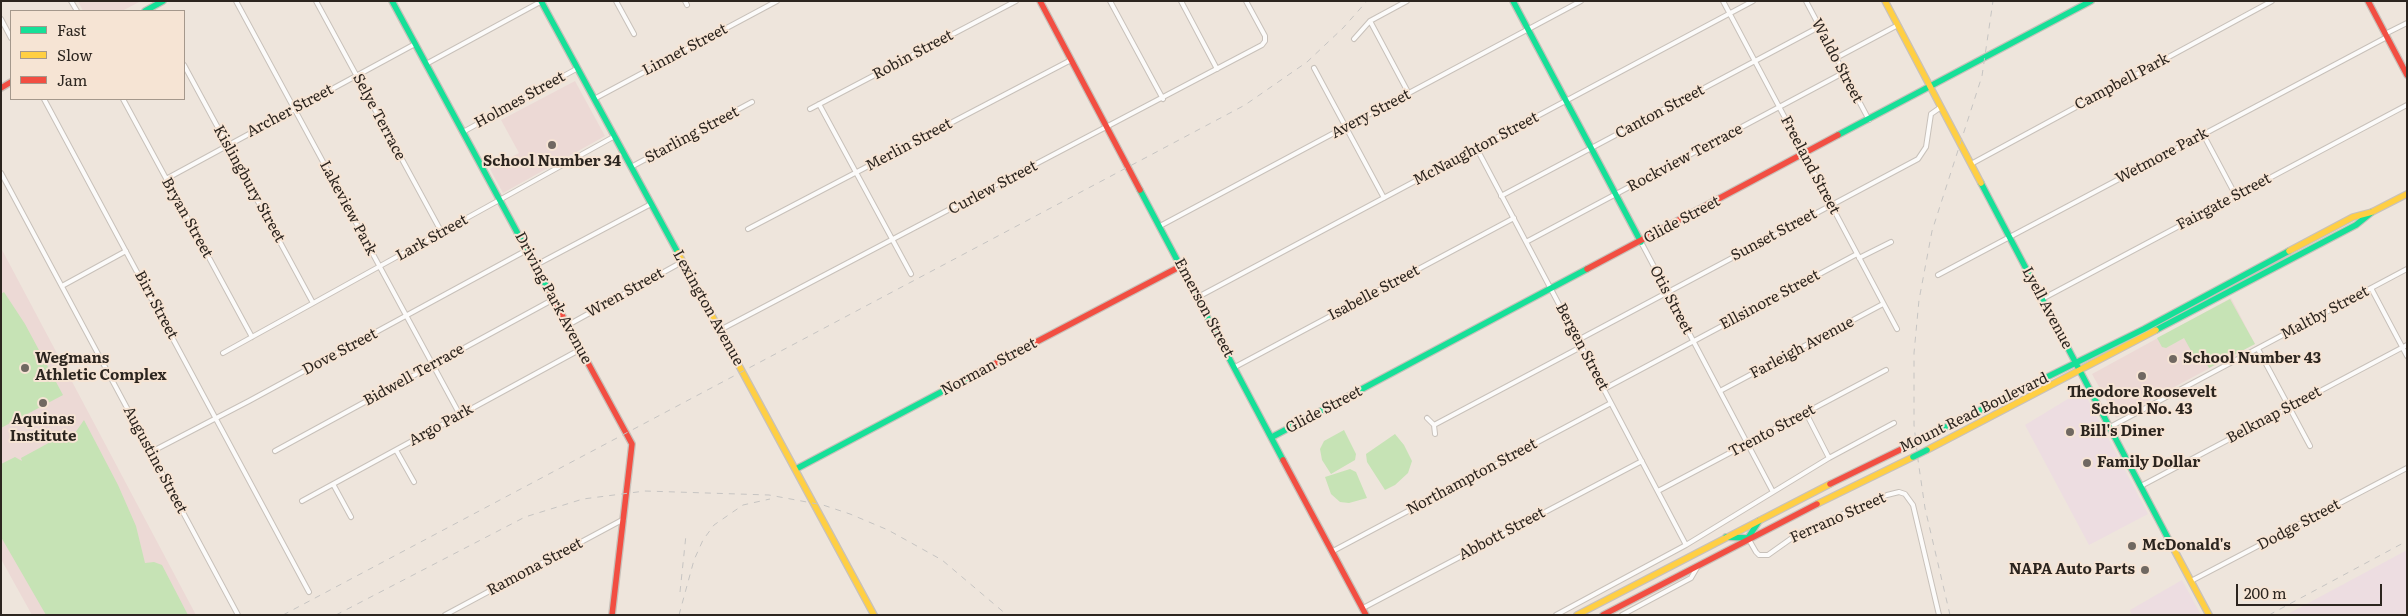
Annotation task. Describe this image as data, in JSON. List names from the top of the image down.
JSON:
{
  "streets": {
    "main road": [
      "Glide Street",
      "Driving Park Avenue",
      "Otis Street",
      "Lexington Avenue",
      "Emerson Street",
      "Lyell Avenue",
      "Norman Street",
      "Mount Read Boulevard"
    ],
    "street": [
      "Linnet Street",
      "Robin Street",
      "Waldo Street",
      "Campbell Park",
      "Holmes Street",
      "Archer Street",
      "Canton Street",
      "Avery Street",
      "Selye Terrace",
      "Starling Street",
      "Merlin Street",
      "McNaughton Street",
      "Wetmore Park",
      "Rockview Terrace",
      "Freeland Street",
      "Kislingbury Street",
      "Curlew Street",
      "Fairgate Street",
      "Lakeview Park",
      "Bryan Street",
      "Sunset Street",
      "Lark Street",
      "Wren Street",
      "Isabelle Street",
      "Ellsinore Street",
      "Birr Street",
      "Maltby Street",
      "Bergen Street",
      "Farleigh Avenue",
      "Dove Street",
      "Bidwell Terrace",
      "Belknap Street",
      "Argo Park",
      "Trento Street",
      "Augustine Street",
      "Northampton Street",
      "Ferrano Street",
      "Dodge Street",
      "Abbott Street",
      "Ramona Street"
    ]
  },
  "crossings": [
    ["Linnet Street", "Lexington Avenue"],
    ["Waldo Street", "Canton Street"],
    ["Waldo Street", "Rockview Terrace"],
    ["Waldo Street", "Glide Street"],
    ["Campbell Park", "Lyell Avenue"],
    ["Holmes Street", "Driving Park Avenue"],
    ["Holmes Street", "Lexington Avenue"],
    ["Archer Street", "Selye Terrace"],
    ["Archer Street", "Kislingbury Street"],
    ["Archer Street", "Lakeview Park"],
    ["Archer Street", "Bryan Street"],
    ["Archer Street", "Driving Park Avenue"],
    ["Canton Street", "Freeland Street"],
    ["Canton Street", "Otis Street"],
    ["Canton Street", "Bergen Street"],
    ["Avery Street", "Otis Street"],
    ["Avery Street", "Emerson Street"],
    ["Selye Terrace", "Lark Street"],
    ["Starling Street", "Lexington Avenue"],
    ["Merlin Street", "Emerson Street"],
    ["McNaughton Street", "Freeland Street"],
    ["McNaughton Street", "Otis Street"],
    ["McNaughton Street", "Emerson Street"],
    ["McNaughton Street", "Bergen Street"],
    ["Wetmore Park", "Lyell Avenue"],
    ["Rockview Terrace", "Freeland Street"],
    ["Rockview Terrace", "Otis Street"],
    ["Rockview Terrace", "Bergen Street"],
    ["Freeland Street", "Glide Street"],
    ["Freeland Street", "Sunset Street"],
    ["Freeland Street", "Ellsinore Street"],
    ["Freeland Street", "Farleigh Avenue"],
    ["Kislingbury Street", "Lark Street"],
    ["Curlew Street", "Lexington Avenue"],
    ["Curlew Street", "Emerson Street"],
    ["Fairgate Street", "Lyell Avenue"],
    ["Lakeview Park", "Lark Street"],
    ["Lakeview Park", "Dove Street"],
    ["Lakeview Park", "Bidwell Terrace"],
    ["Lakeview Park", "Argo Park"],
    ["Bryan Street", "Lark Street"],
    ["Glide Street", "Otis Street"],
    ["Glide Street", "Emerson Street"],
    ["Glide Street", "Lyell Avenue"],
    ["Glide Street", "Bergen Street"],
    ["Sunset Street", "Otis Street"],
    ["Sunset Street", "Lyell Avenue"],
    ["Sunset Street", "Bergen Street"],
    ["Lark Street", "Driving Park Avenue"],
    ["Lark Street", "Lexington Avenue"],
    ["Wren Street", "Driving Park Avenue"],
    ["Wren Street", "Lexington Avenue"],
    ["Isabelle Street", "Emerson Street"],
    ["Isabelle Street", "Bergen Street"],
    ["Driving Park Avenue", "Dove Street"],
    ["Driving Park Avenue", "Bidwell Terrace"],
    ["Driving Park Avenue", "Argo Park"],
    ["Driving Park Avenue", "Ramona Street"],
    ["Otis Street", "Ellsinore Street"],
    ["Otis Street", "Farleigh Avenue"],
    ["Otis Street", "Mount Read Boulevard"],
    ["Otis Street", "Trento Street"],
    ["Ellsinore Street", "Bergen Street"],
    ["Birr Street", "Dove Street"],
    ["Lexington Avenue", "Norman Street"],
    ["Emerson Street", "Norman Street"],
    ["Emerson Street", "Northampton Street"],
    ["Emerson Street", "Abbott Street"],
    ["Lyell Avenue", "Maltby Street"],
    ["Lyell Avenue", "Mount Read Boulevard"],
    ["Lyell Avenue", "Belknap Street"],
    ["Lyell Avenue", "Dodge Street"],
    ["Bergen Street", "Mount Read Boulevard"],
    ["Bergen Street", "Trento Street"],
    ["Bergen Street", "Northampton Street"],
    ["Bergen Street", "Abbott Street"],
    ["Dove Street", "Augustine Street"],
    ["Mount Read Boulevard", "Ferrano Street"]
  ],
  "places": [
    "School Number 34",
    "School Number 43",
    "Wegmans Athletic Complex",
    "Theodore Roosevelt School No. 43",
    "Aquinas Institute",
    "Bill's Diner",
    "Family Dollar",
    "McDonald's",
    "NAPA Auto Parts"
  ],
  "legend": ["Fast", "Slow", "Jam"],
  "scale_bar": "200 m"
}
